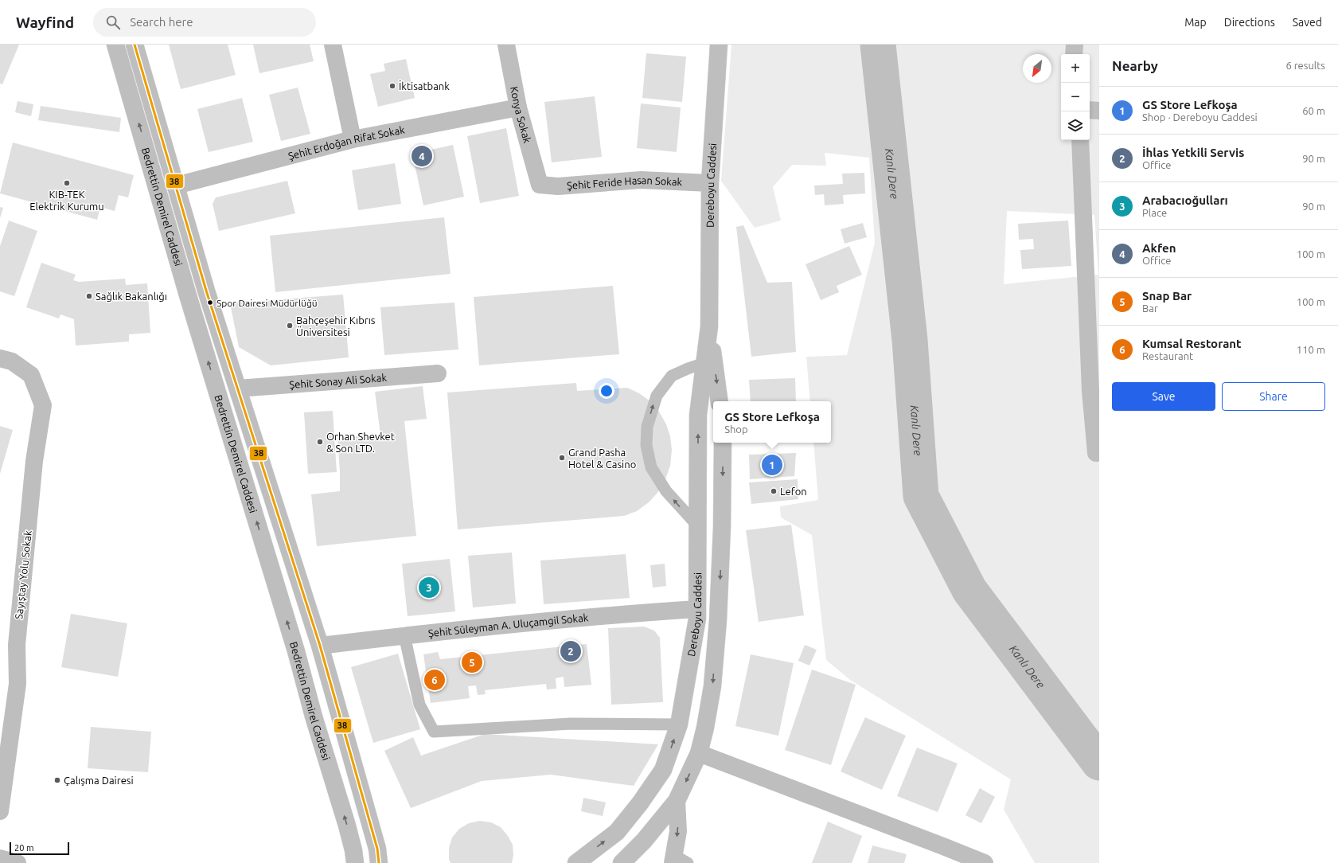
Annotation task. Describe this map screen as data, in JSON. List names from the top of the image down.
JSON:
{
  "streets": {
    "main road": [
      "Konya Sokak",
      "Şehit Erdoğan Rifat Sokak",
      "Şehit Feride Hasan Sokak",
      "Dereboyu Caddesi",
      "Bedrettin Demirel Caddesi",
      "Şehit Sonay Ali Sokak",
      "Sayıştay Yolu Sokak",
      "Şehit Süleyman A. Uluçamgil Sokak"
    ]
  },
  "crossings": [
    ["Konya Sokak", "Şehit Erdoğan Rifat Sokak"],
    ["Konya Sokak", "Şehit Feride Hasan Sokak"],
    ["Şehit Erdoğan Rifat Sokak", "Bedrettin Demirel Caddesi"],
    ["Şehit Feride Hasan Sokak", "Dereboyu Caddesi"],
    ["Dereboyu Caddesi", "Şehit Süleyman A. Uluçamgil Sokak"],
    ["Bedrettin Demirel Caddesi", "Şehit Sonay Ali Sokak"],
    ["Bedrettin Demirel Caddesi", "Şehit Süleyman A. Uluçamgil Sokak"]
  ],
  "water": ["Kanlı Dere"],
  "places": [
    "İktisatbank",
    "KIB-TEK Elektrik Kurumu",
    "Sağlık Bakanlığı",
    "Spor Dairesi Müdürlüğü",
    "Bahçeşehir Kıbrıs Üniversitesi",
    "Orhan Shevket & Son LTD.",
    "Grand Pasha Hotel & Casino",
    "Lefon",
    "Çalışma Dairesi"
  ],
  "lines": ["transit line 38"],
  "scale_bar": "20 m",
  "north": "bottom left",
  "page": {
    "header": "Wayfind",
    "search": "Search here",
    "nav": ["Map", "Directions", "Saved"],
    "heading": ["Nearby", "6 results"],
    "map_buttons": ["+", "−"],
    "list": [
      {
        "mark": "1",
        "name": "GS Store Lefkoşa",
        "note": "Shop · Dereboyu Caddesi",
        "value": "60 m"
      },
      {
        "mark": "2",
        "name": "İhlas Yetkili Servis",
        "note": "Office",
        "value": "90 m"
      },
      {
        "mark": "3",
        "name": "Arabacıoğulları",
        "note": "Place",
        "value": "90 m"
      },
      {
        "mark": "4",
        "name": "Akfen",
        "note": "Office",
        "value": "100 m"
      },
      {
        "mark": "5",
        "name": "Snap Bar",
        "note": "Bar",
        "value": "100 m"
      },
      {
        "mark": "6",
        "name": "Kumsal Restorant",
        "note": "Restaurant",
        "value": "110 m"
      }
    ],
    "pins": [
      "4",
      "1",
      "3",
      "2",
      "5",
      "6"
    ],
    "buttons": ["Save", "Share"],
    "popup": ["GS Store Lefkoşa", "Shop"],
    "scale": "20 m"
  }
}
